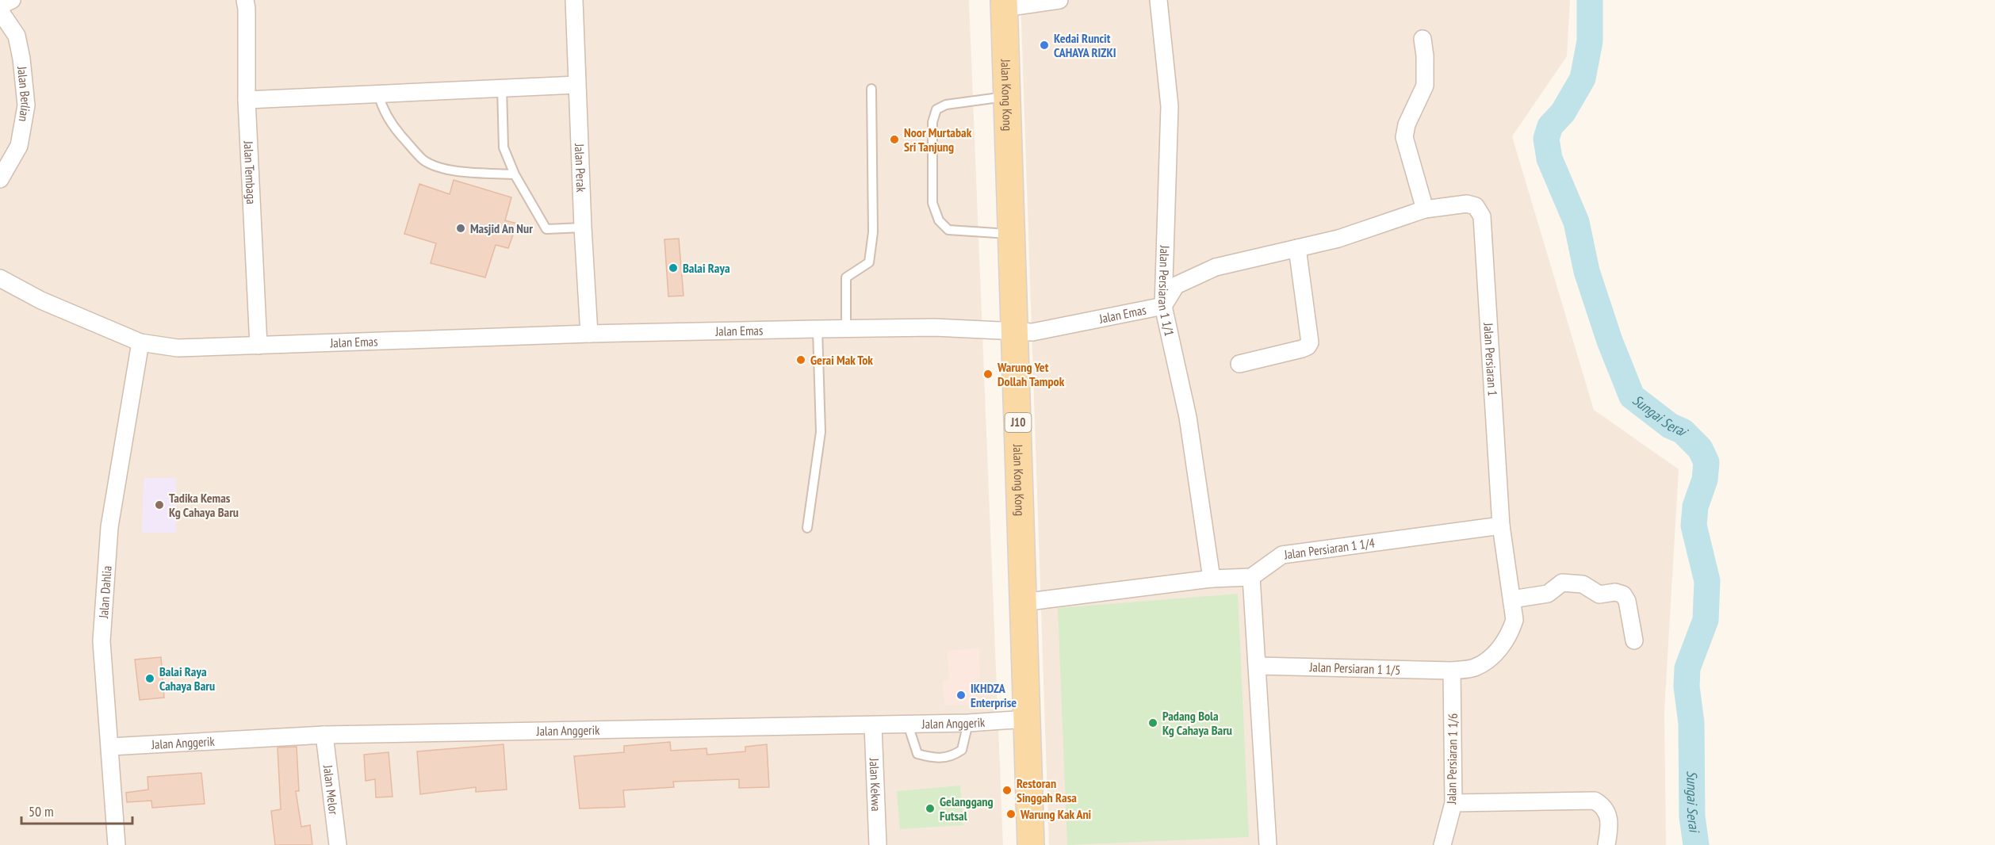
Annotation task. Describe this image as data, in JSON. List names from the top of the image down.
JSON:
{
  "streets": {
    "main road": ["Jalan Kong Kong", "J10"],
    "street": [
      "Jalan Berlian",
      "Jalan Perak",
      "Jalan Tembaga",
      "Jalan Persiaran 1 1/1",
      "Jalan Emas",
      "Jalan Persiaran 1",
      "Jalan Persiaran 1 1/4",
      "Jalan Dahlia",
      "Jalan Persiaran 1 1/5",
      "Jalan Anggerik",
      "Jalan Persiaran 1 1/6",
      "Jalan Kekwa",
      "Jalan Melor"
    ]
  },
  "crossings": [
    ["Jalan Kong Kong", "Jalan Emas"],
    ["Jalan Kong Kong", "Jalan Anggerik"],
    ["Jalan Perak", "Jalan Emas"],
    ["Jalan Tembaga", "Jalan Emas"],
    ["Jalan Persiaran 1 1/1", "Jalan Emas"],
    ["Jalan Emas", "Jalan Persiaran 1"],
    ["Jalan Emas", "Jalan Dahlia"],
    ["Jalan Persiaran 1", "Jalan Persiaran 1 1/4"],
    ["Jalan Persiaran 1", "Jalan Persiaran 1 1/5"],
    ["Jalan Dahlia", "Jalan Anggerik"],
    ["Jalan Persiaran 1 1/5", "Jalan Persiaran 1 1/6"],
    ["Jalan Anggerik", "Jalan Kekwa"],
    ["Jalan Anggerik", "Jalan Melor"]
  ],
  "water": ["Sungai Serai"],
  "places": [
    "Kedai Runcit CAHAYA RIZKI",
    "Noor Murtabak Sri Tanjung",
    "Masjid An Nur",
    "Balai Raya",
    "Gerai Mak Tok",
    "Warung Yet Dollah Tampok",
    "Tadika Kemas Kg Cahaya Baru",
    "Balai Raya Cahaya Baru",
    "IKHDZA Enterprise",
    "Padang Bola Kg Cahaya Baru",
    "Restoran Singgah Rasa",
    "Gelanggang Futsal",
    "Warung Kak Ani"
  ],
  "scale_bar": "50 m"
}
